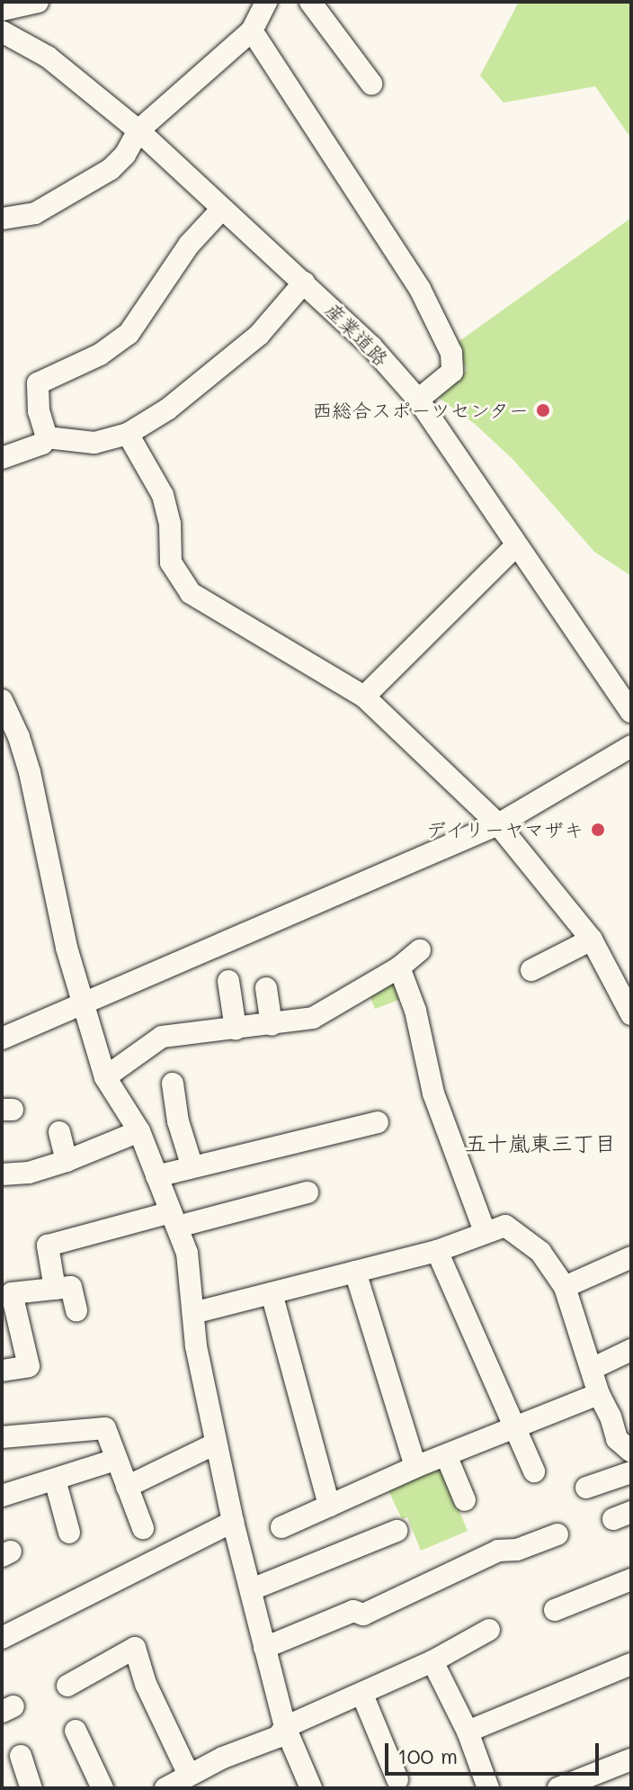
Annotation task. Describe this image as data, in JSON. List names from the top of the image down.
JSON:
{
  "streets": {
    "street": ["産業道路"]
  },
  "districts": ["五十嵐東三丁目"],
  "places": ["西総合スポーツセンター", "デイリーヤマザキ"],
  "scale_bar": "100 m"
}
